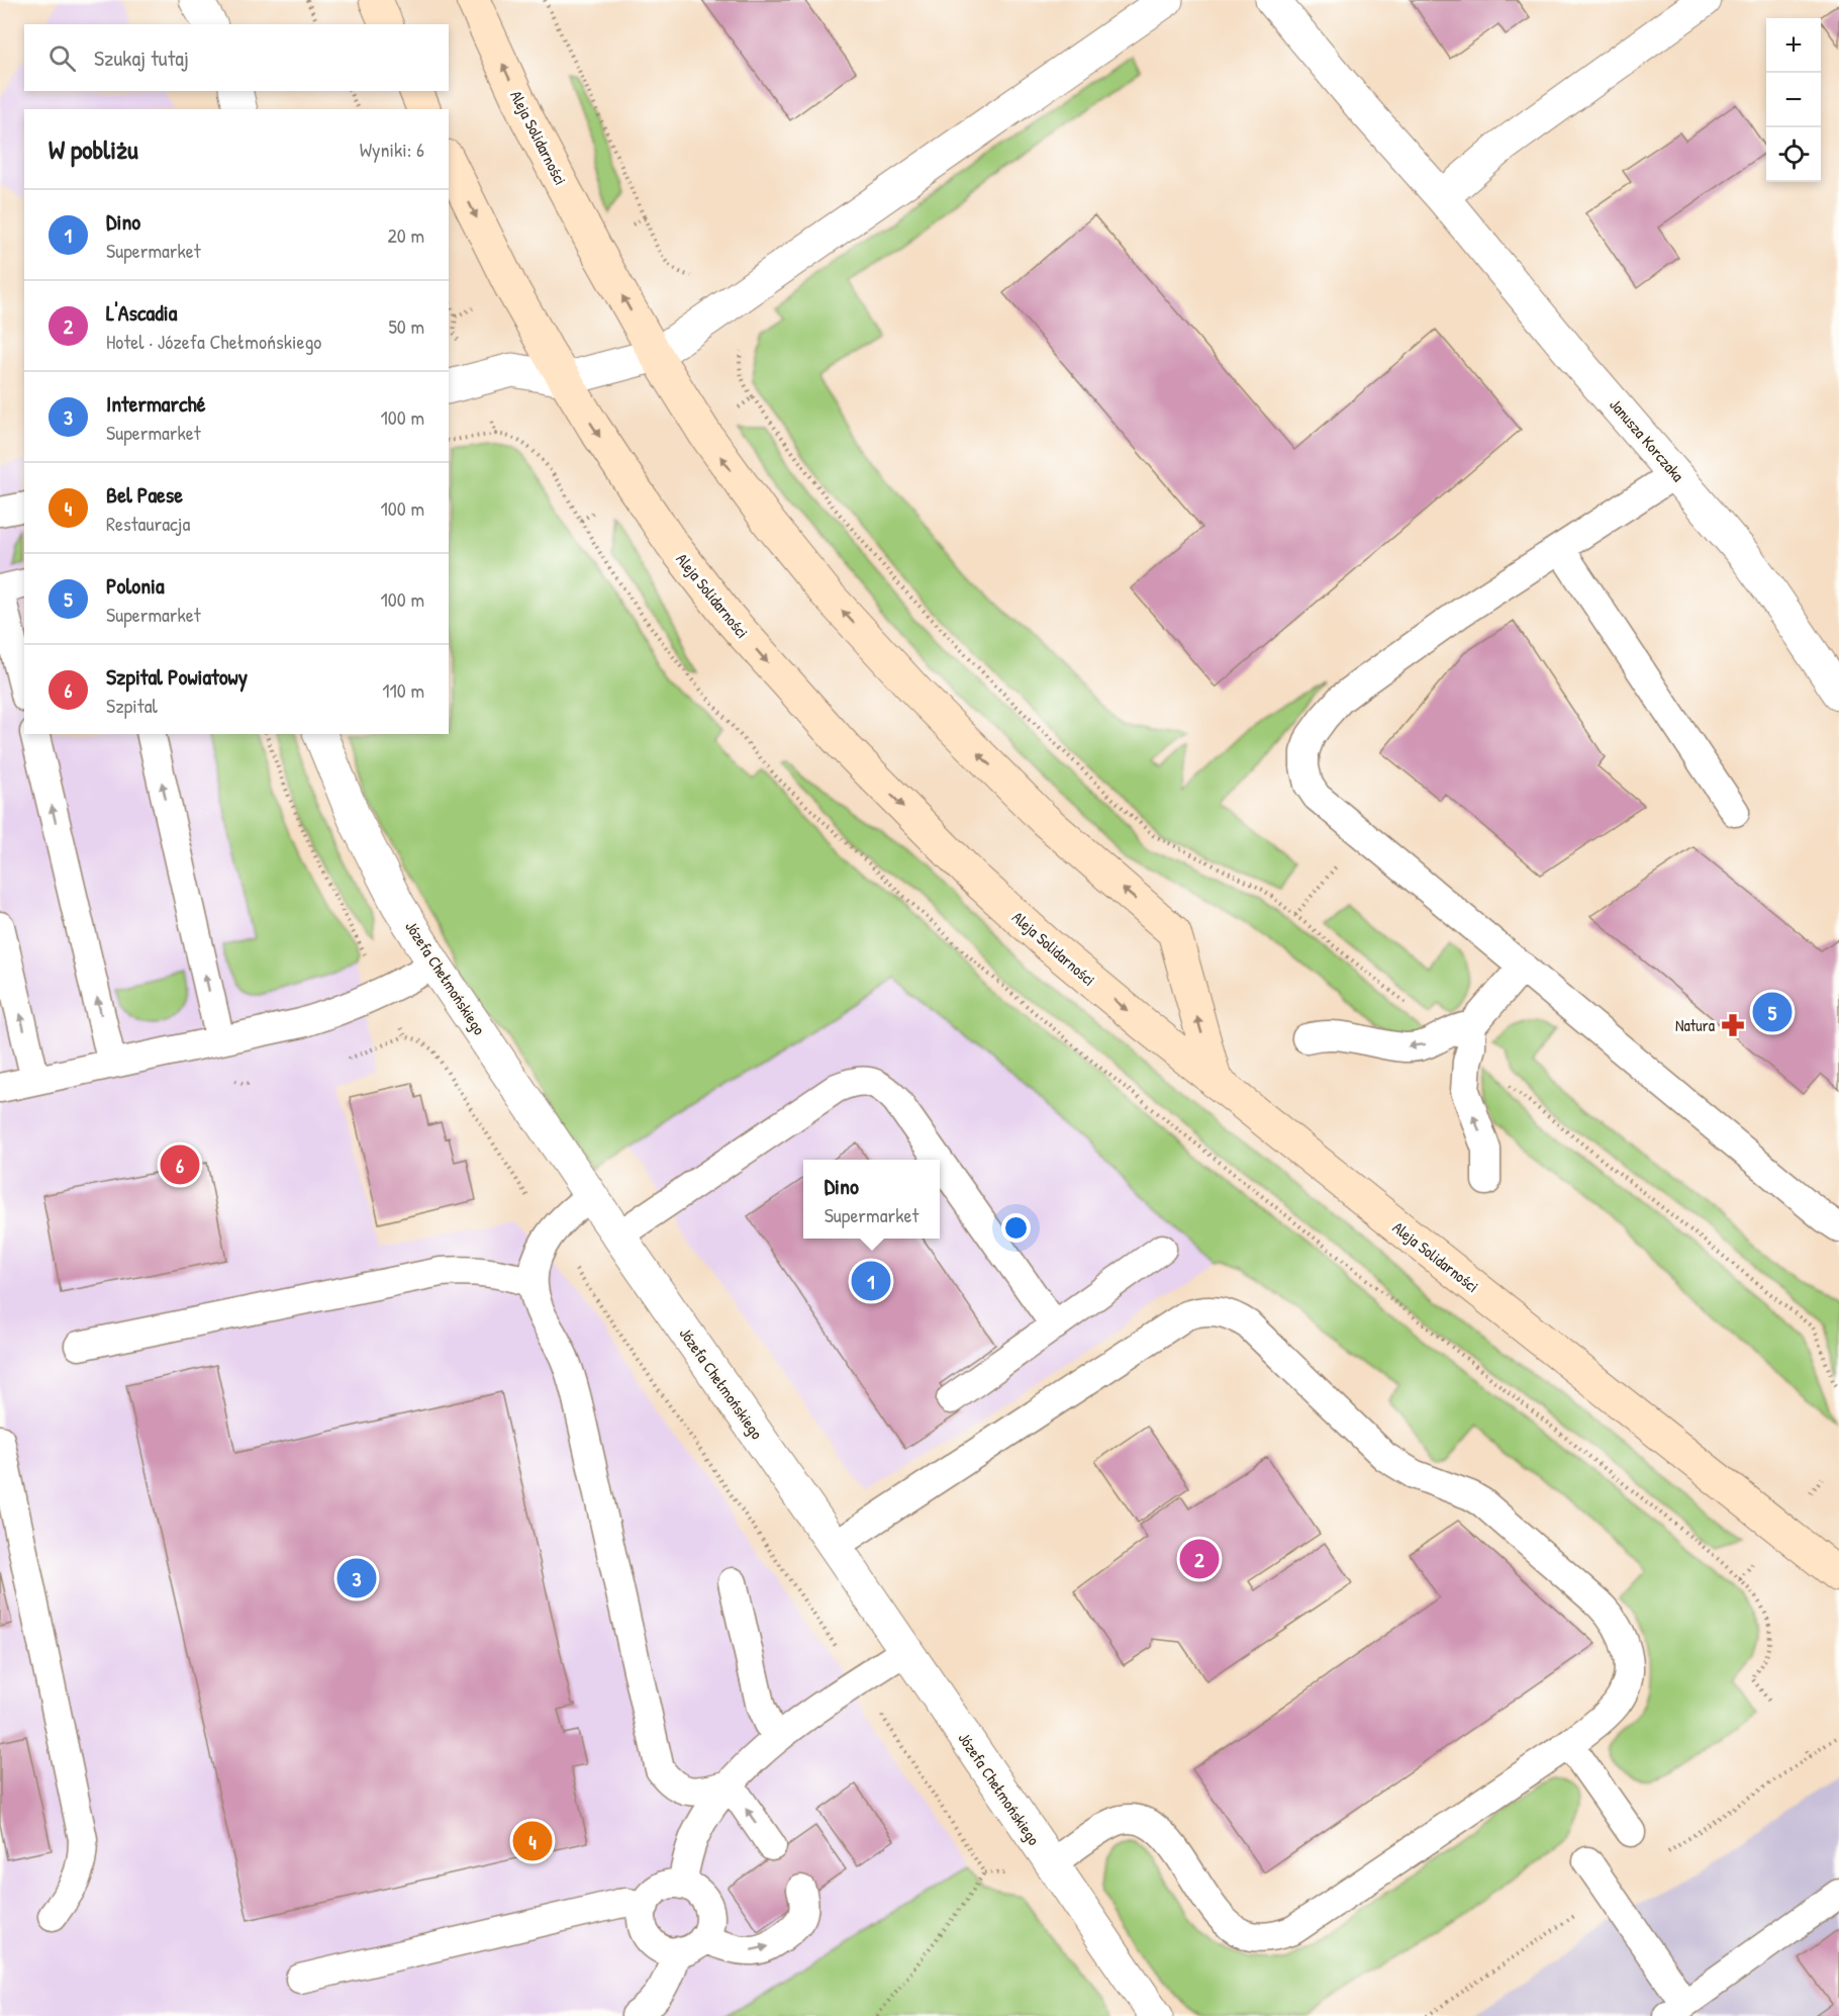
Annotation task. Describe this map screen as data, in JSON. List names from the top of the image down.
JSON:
{
  "streets": {
    "main road": ["Aleja Solidarności"],
    "street": ["Janusza Korczaka", "Józefa Chełmońskiego"]
  },
  "places": {
    "pharmacy": ["Natura"]
  },
  "page": {
    "map_buttons": ["+", "−"],
    "search": "Szukaj tutaj",
    "heading": ["W pobliżu", "Wyniki: 6"],
    "list": [
      {
        "mark": "1",
        "name": "Dino",
        "note": "Supermarket",
        "value": "20 m"
      },
      {
        "mark": "2",
        "name": "L'Ascadia",
        "note": "Hotel · Józefa Chełmońskiego",
        "value": "50 m"
      },
      {
        "mark": "3",
        "name": "Intermarché",
        "note": "Supermarket",
        "value": "100 m"
      },
      {
        "mark": "4",
        "name": "Bel Paese",
        "note": "Restauracja",
        "value": "100 m"
      },
      {
        "mark": "5",
        "name": "Polonia",
        "note": "Supermarket",
        "value": "100 m"
      },
      {
        "mark": "6",
        "name": "Szpital Powiatowy",
        "note": "Szpital",
        "value": "110 m"
      }
    ],
    "pins": [
      "5",
      "6",
      "1",
      "2",
      "3",
      "4"
    ],
    "popup": ["Dino", "Supermarket"]
  }
}
